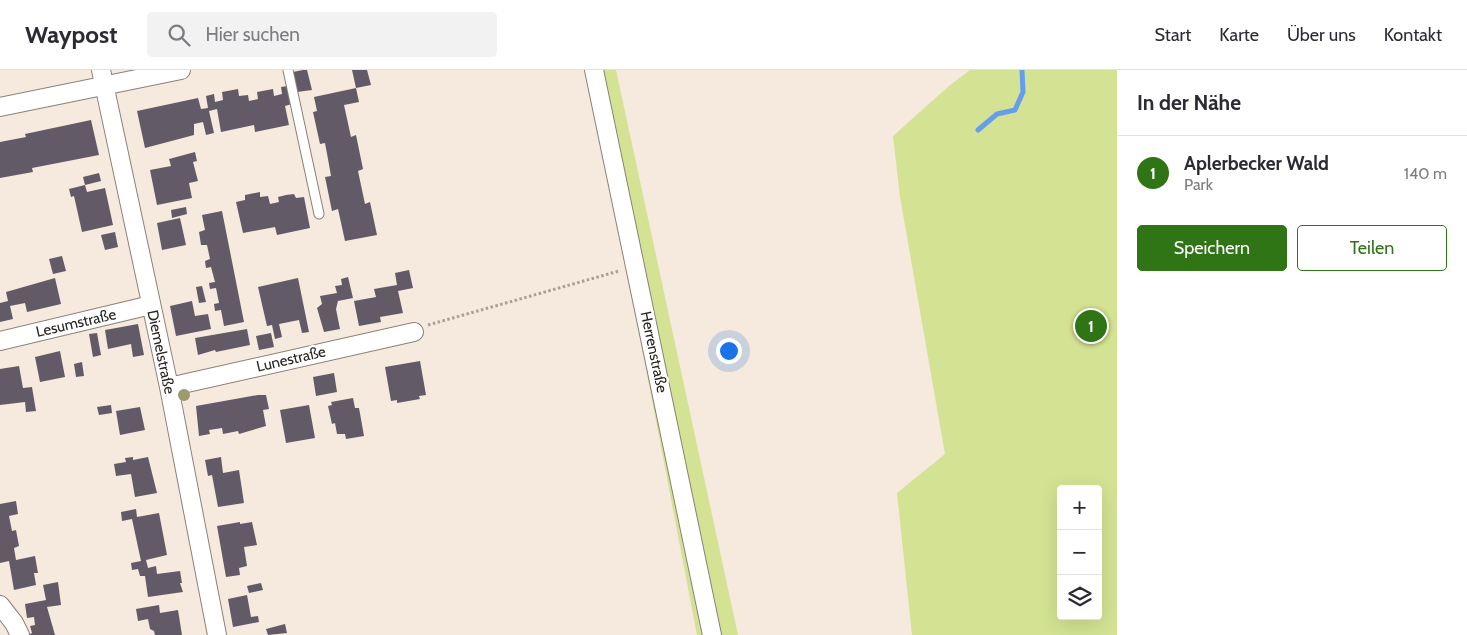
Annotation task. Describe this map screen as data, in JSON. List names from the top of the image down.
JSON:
{
  "streets": {
    "street": [
      "Lesumstraße",
      "Diemelstraße",
      "Herrenstraße",
      "Lunestraße"
    ]
  },
  "crossings": [
    ["Lesumstraße", "Diemelstraße"],
    ["Diemelstraße", "Lunestraße"]
  ],
  "page": {
    "header": "Waypost",
    "search": "Hier suchen",
    "nav": [
      "Start",
      "Karte",
      "Über uns",
      "Kontakt"
    ],
    "heading": "In der Nähe",
    "list": [
      {
        "mark": "1",
        "name": "Aplerbecker Wald",
        "note": "Park",
        "value": "140 m"
      }
    ],
    "buttons": ["Speichern", "Teilen"],
    "pins": "1",
    "map_buttons": ["+", "−"]
  }
}
